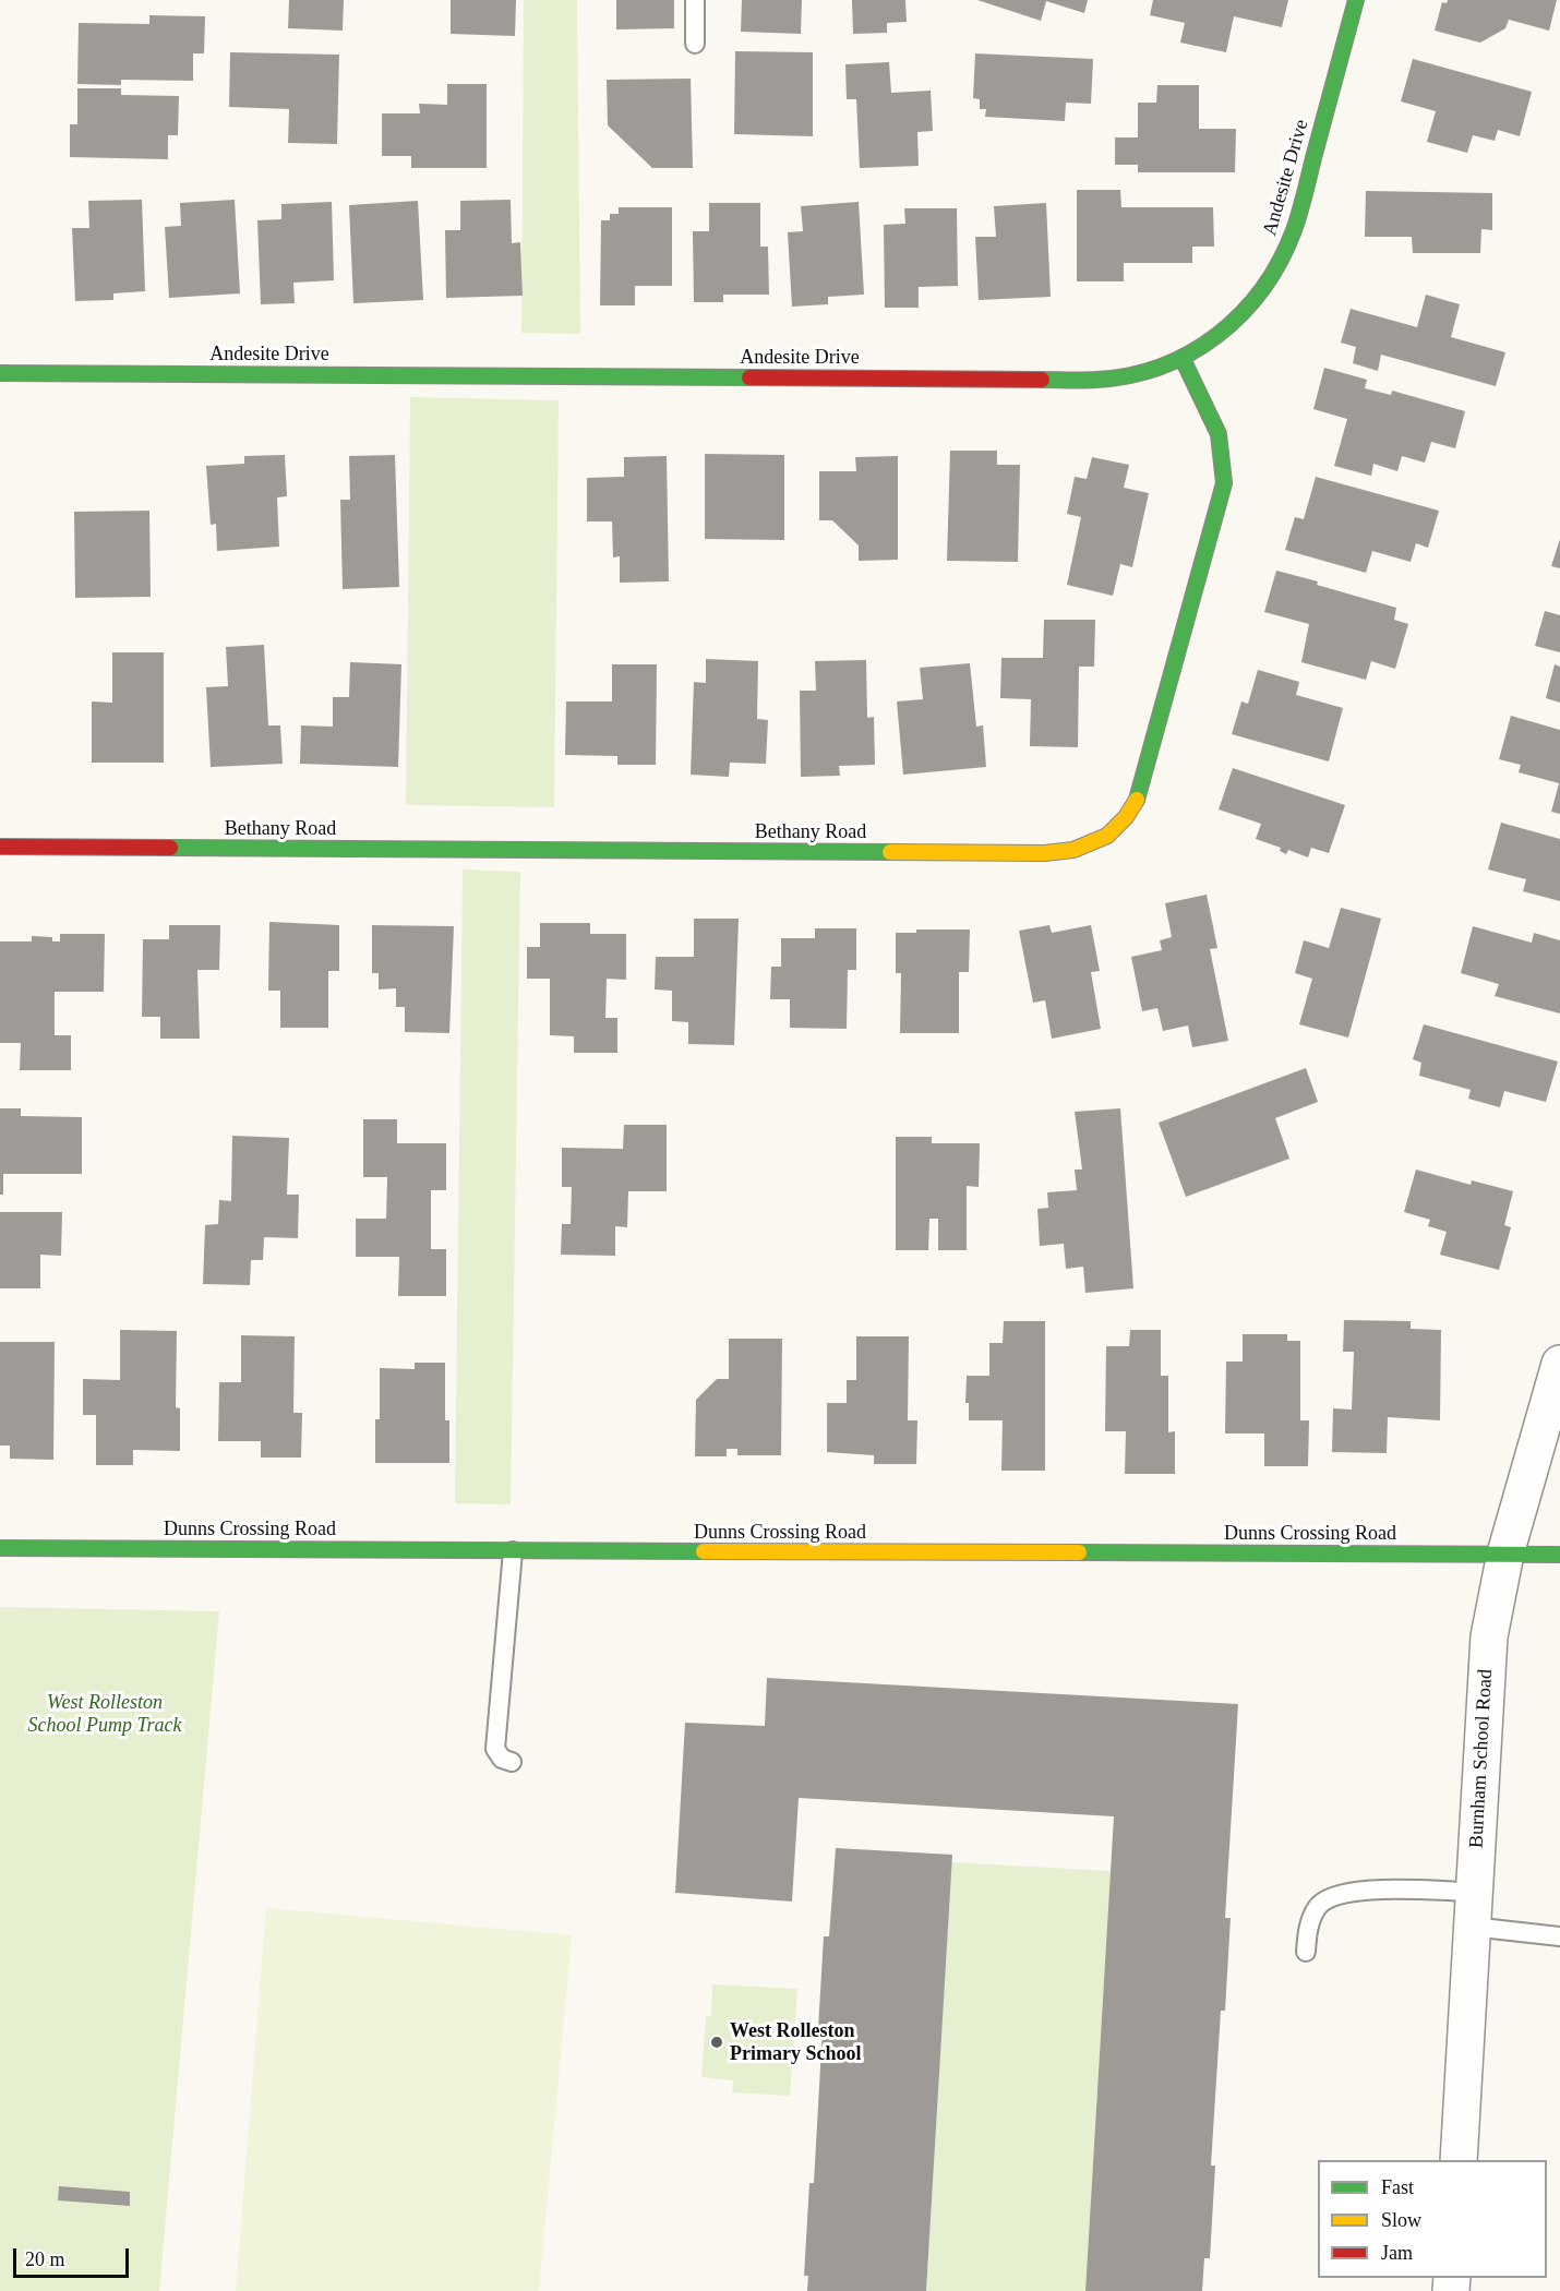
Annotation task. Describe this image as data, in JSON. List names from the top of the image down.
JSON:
{
  "streets": {
    "street": [
      "Andesite Drive",
      "Bethany Road",
      "Dunns Crossing Road",
      "Burnham School Road"
    ]
  },
  "crossings": [
    ["Andesite Drive", "Bethany Road"],
    ["Dunns Crossing Road", "Burnham School Road"]
  ],
  "parks": ["West Rolleston School Pump Track"],
  "places": ["West Rolleston Primary School"],
  "legend": ["Fast", "Slow", "Jam"],
  "scale_bar": "20 m"
}
